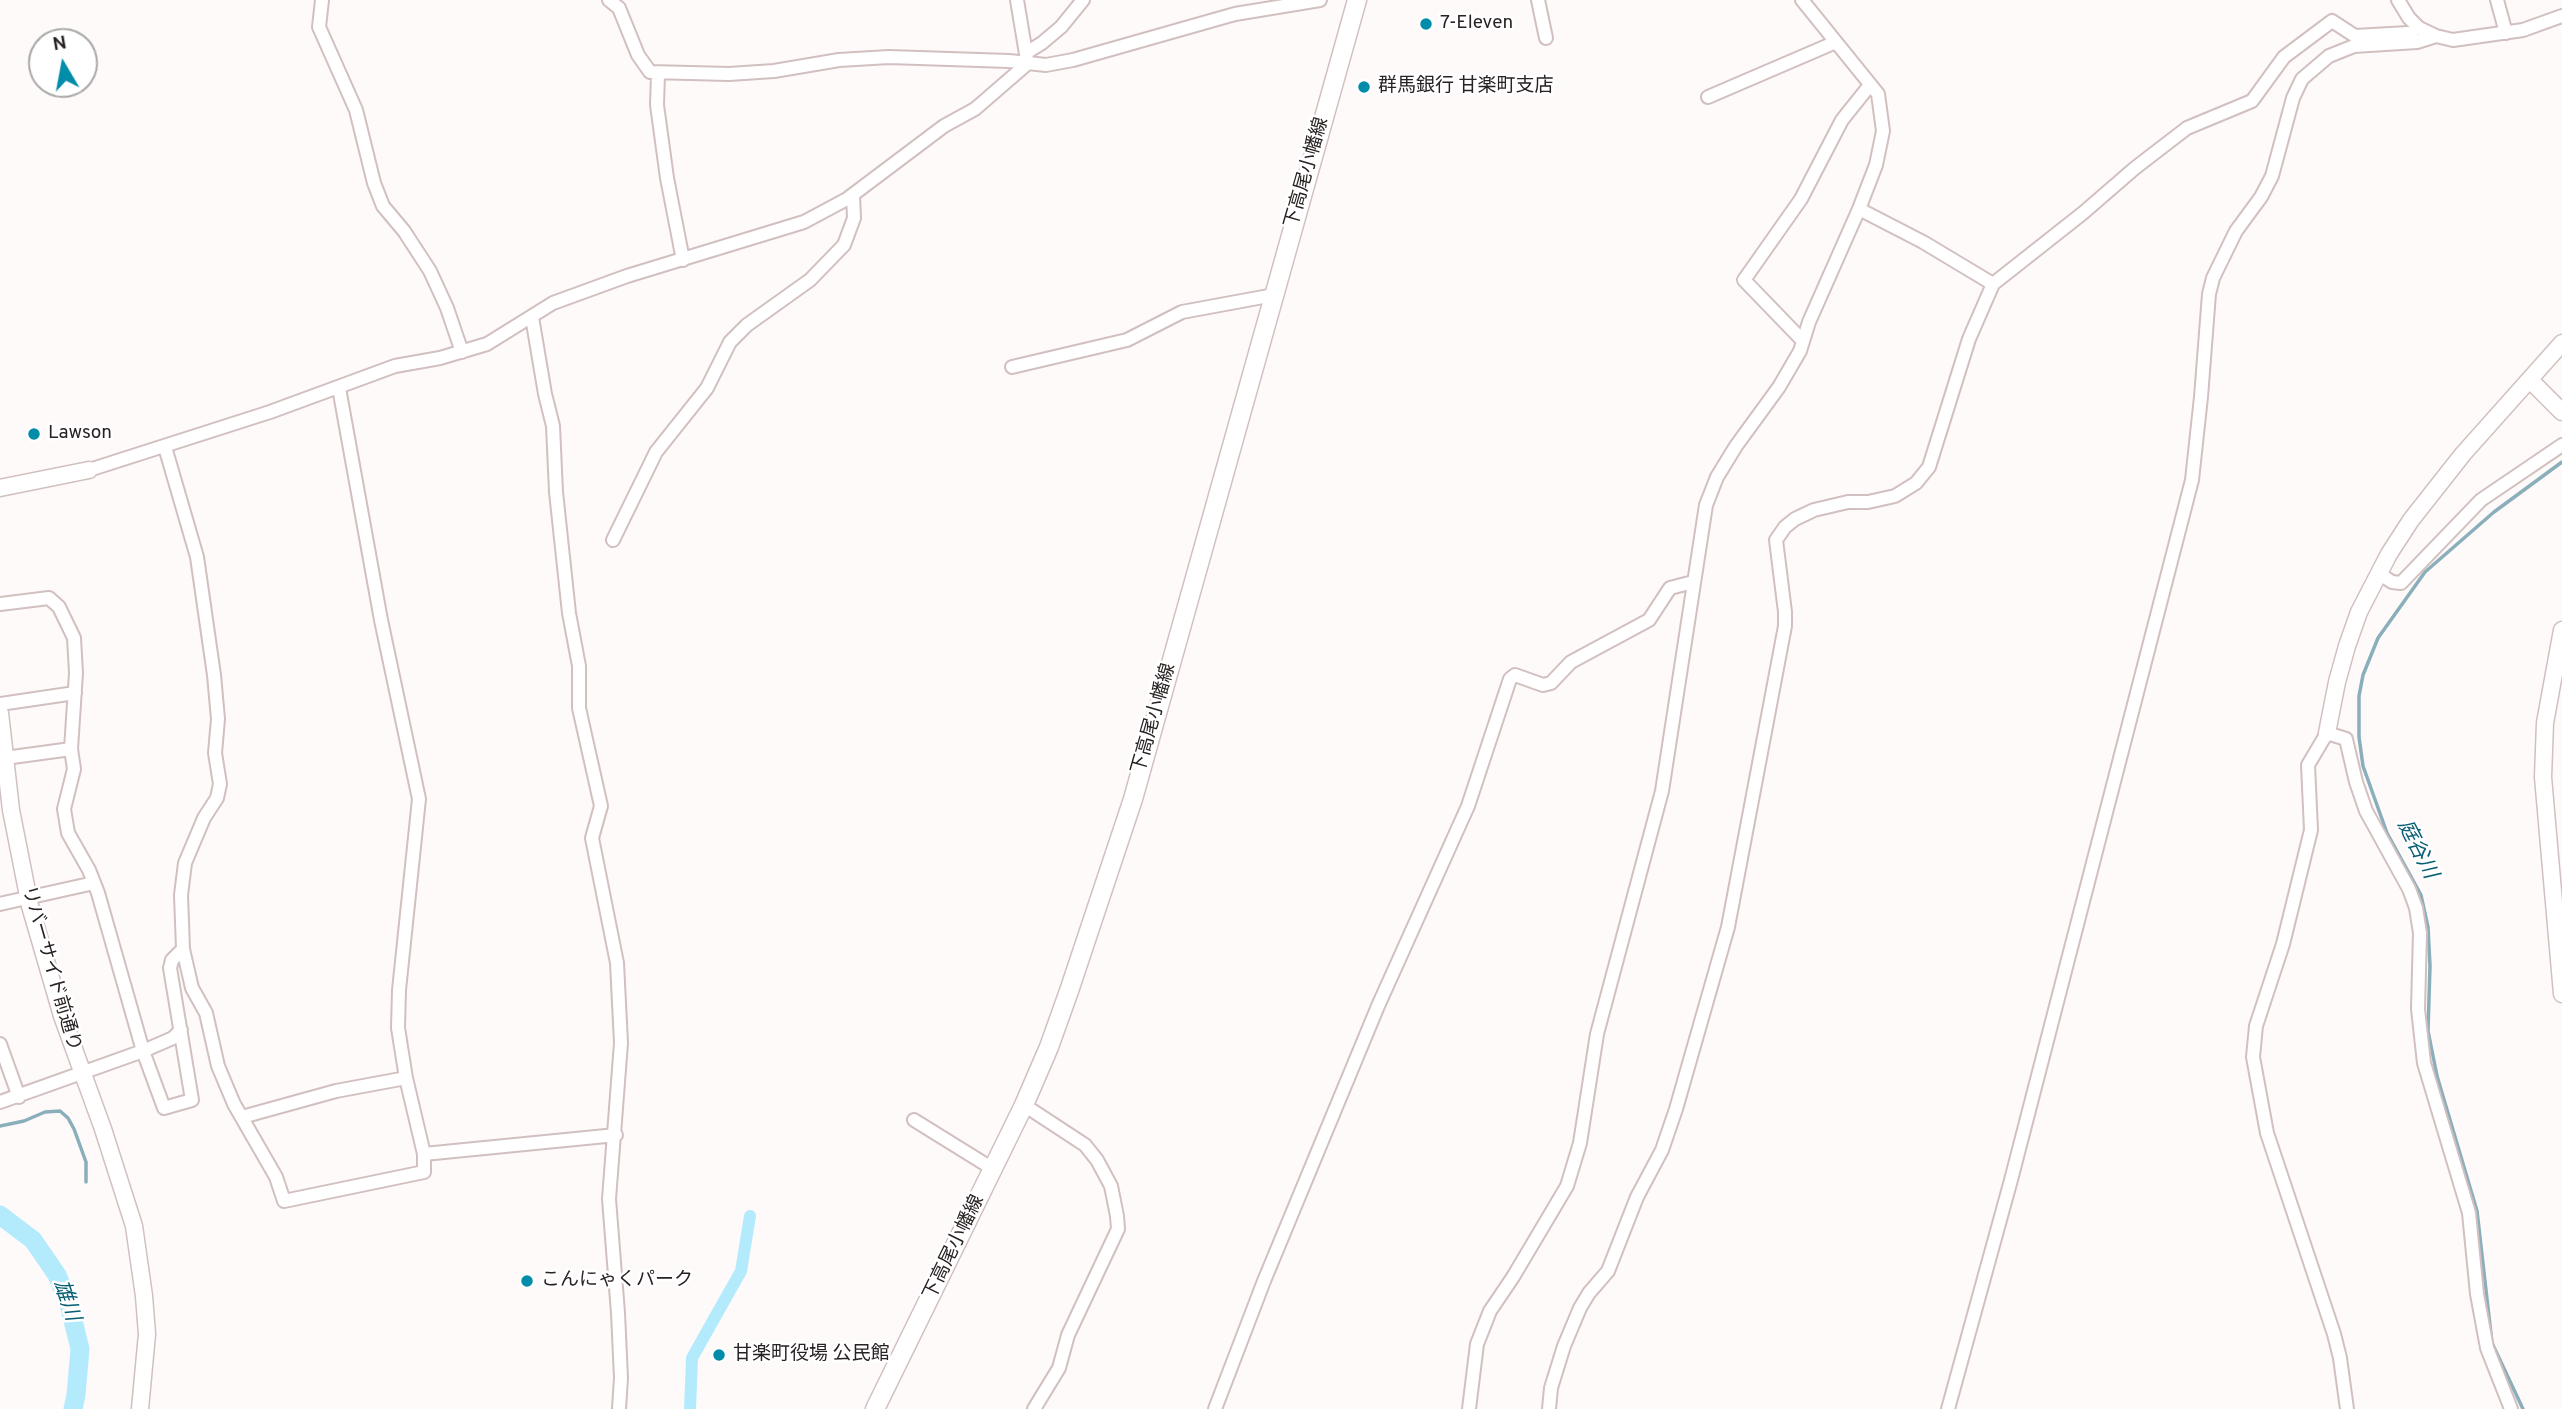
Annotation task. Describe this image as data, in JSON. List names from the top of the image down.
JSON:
{
  "streets": {
    "main road": ["下高尾小幡線"],
    "street": ["リバーサイド前通り"]
  },
  "water": ["庭谷川", "雄川"],
  "places": [
    "7-Eleven",
    "群馬銀行 甘楽町支店",
    "Lawson",
    "こんにゃくパーク",
    "甘楽町役場 公民館"
  ],
  "north": "top"
}
